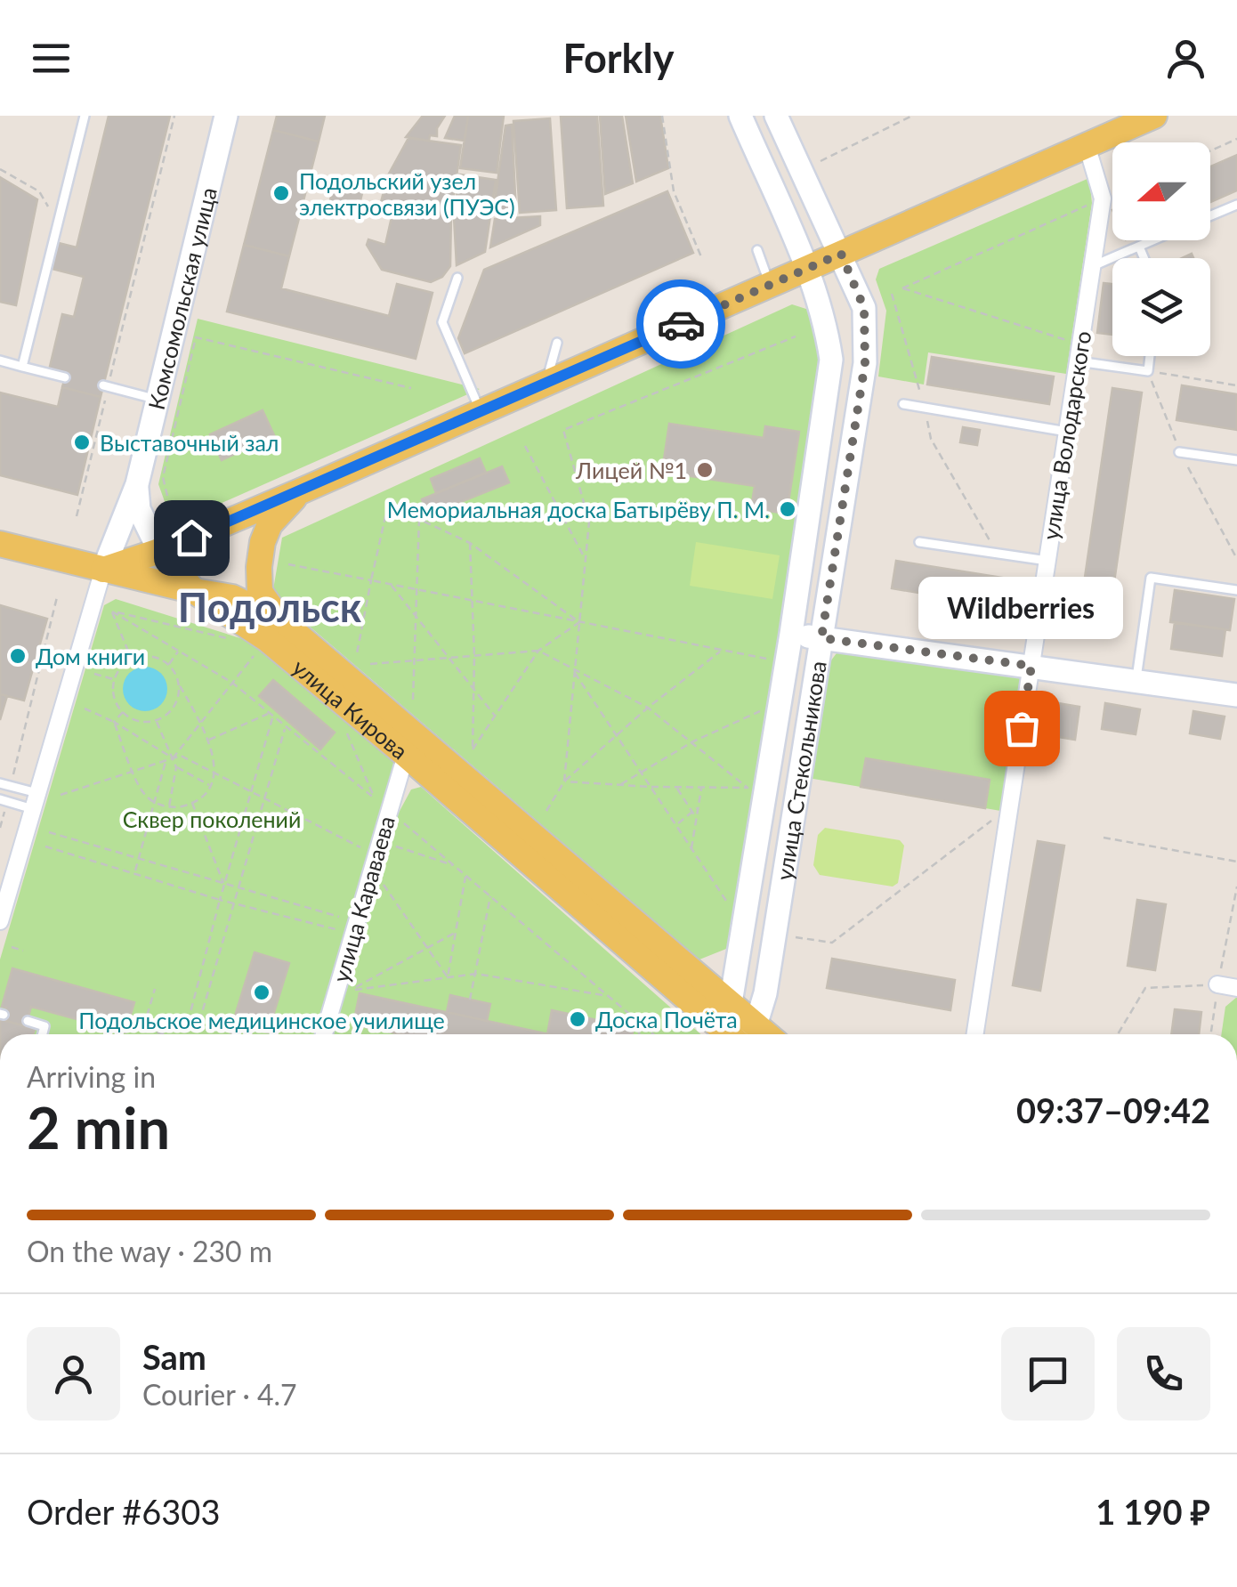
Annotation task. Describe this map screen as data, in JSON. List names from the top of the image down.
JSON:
{
  "streets": {
    "main road": ["Комсомольская улица", "улица Кирова", "улица Стекольникова"],
    "street": ["улица Володарского", "улица Караваева"]
  },
  "crossings": [
    ["улица Кирова", "улица Стекольникова"],
    ["улица Кирова", "улица Караваева"]
  ],
  "districts": ["Подольск"],
  "parks": ["Сквер поколений"],
  "places": [
    "Подольский узел электросвязи (ПУЭС)",
    "Выставочный зал",
    "Лицeй №1",
    "Мемориальная доска Батырёву П. М.",
    "Дом книги",
    "Wildberries",
    "Подольское медицинское училище",
    "Доска Почёта"
  ],
  "north": "left",
  "page": {
    "header": "Forkly",
    "bubble": "Wildberries",
    "heading": ["2 min", "Arriving in", "09:37–09:42"],
    "panel": [
      "Sam",
      "Courier · 4.7",
      "Order #6303",
      "1 190 ₽"
    ],
    "bar": "On the way · 230 m"
  }
}
